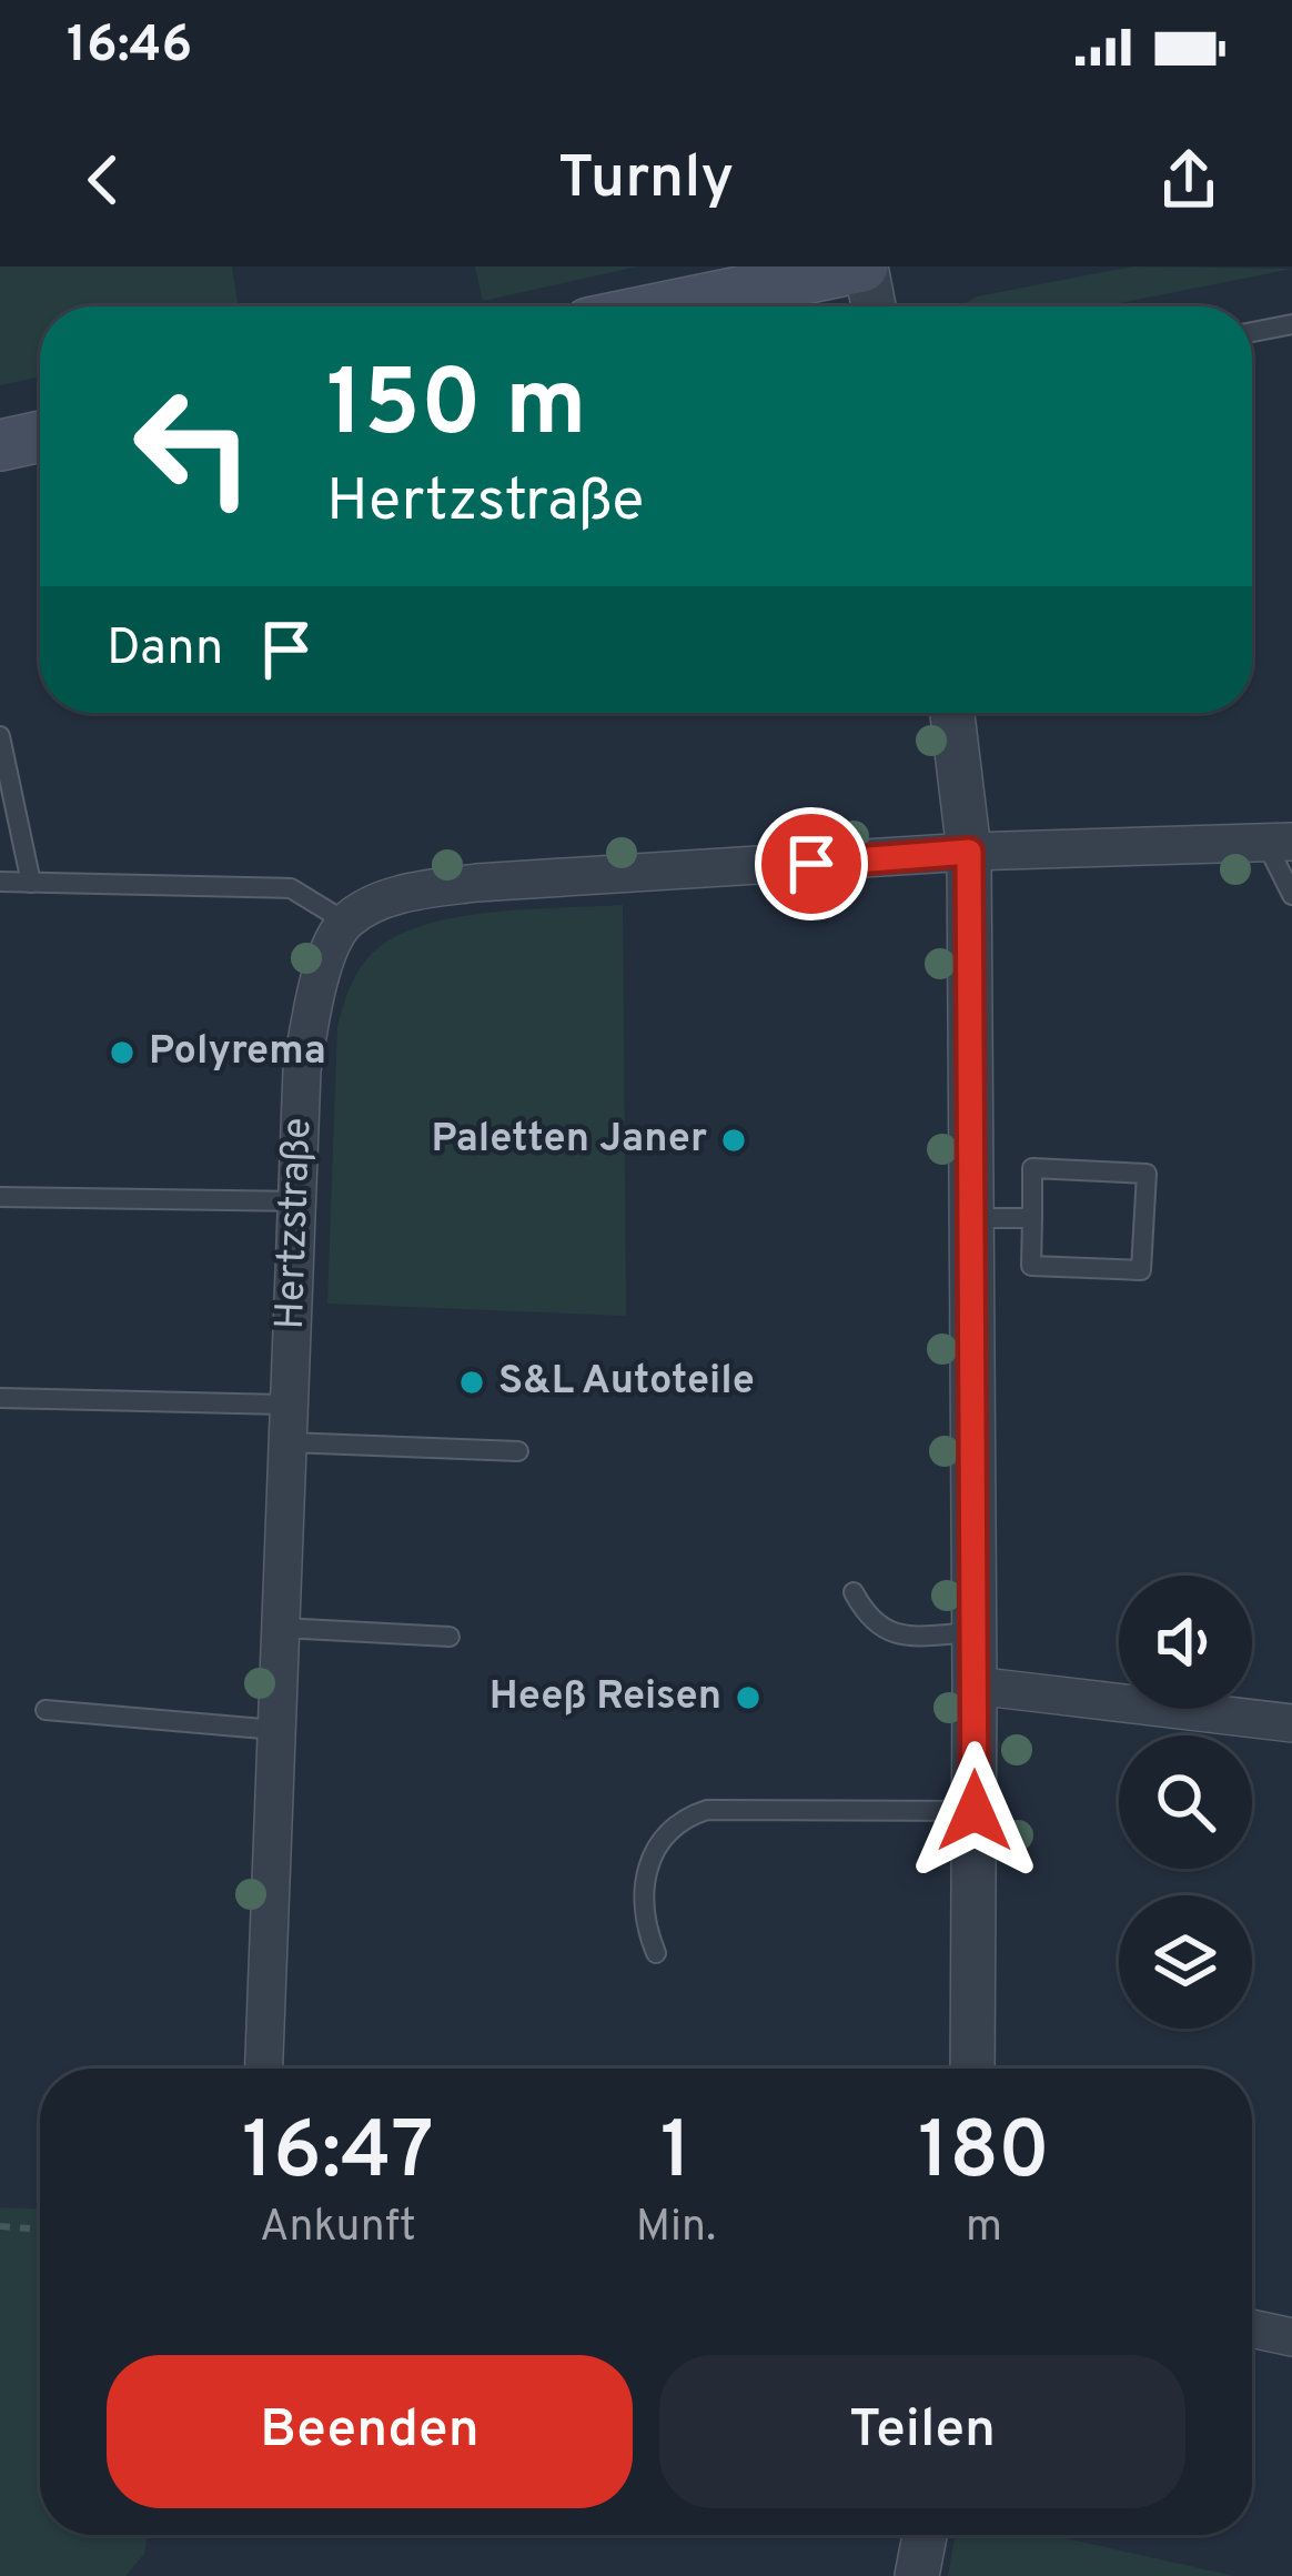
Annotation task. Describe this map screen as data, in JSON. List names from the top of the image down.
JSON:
{
  "streets": {
    "street": ["Hertzstraße"]
  },
  "places": [
    "Polyrema",
    "Paletten Janer",
    "S&L Autoteile",
    "Heeß Reisen"
  ],
  "page": {
    "status": "16:46",
    "header": "Turnly",
    "turn": ["150 m", "Hertzstraße"],
    "then": "Dann",
    "eta": [
      "16:47",
      "Ankunft",
      "1",
      "Min.",
      "180",
      "m"
    ],
    "buttons": ["Beenden", "Teilen"]
  }
}
